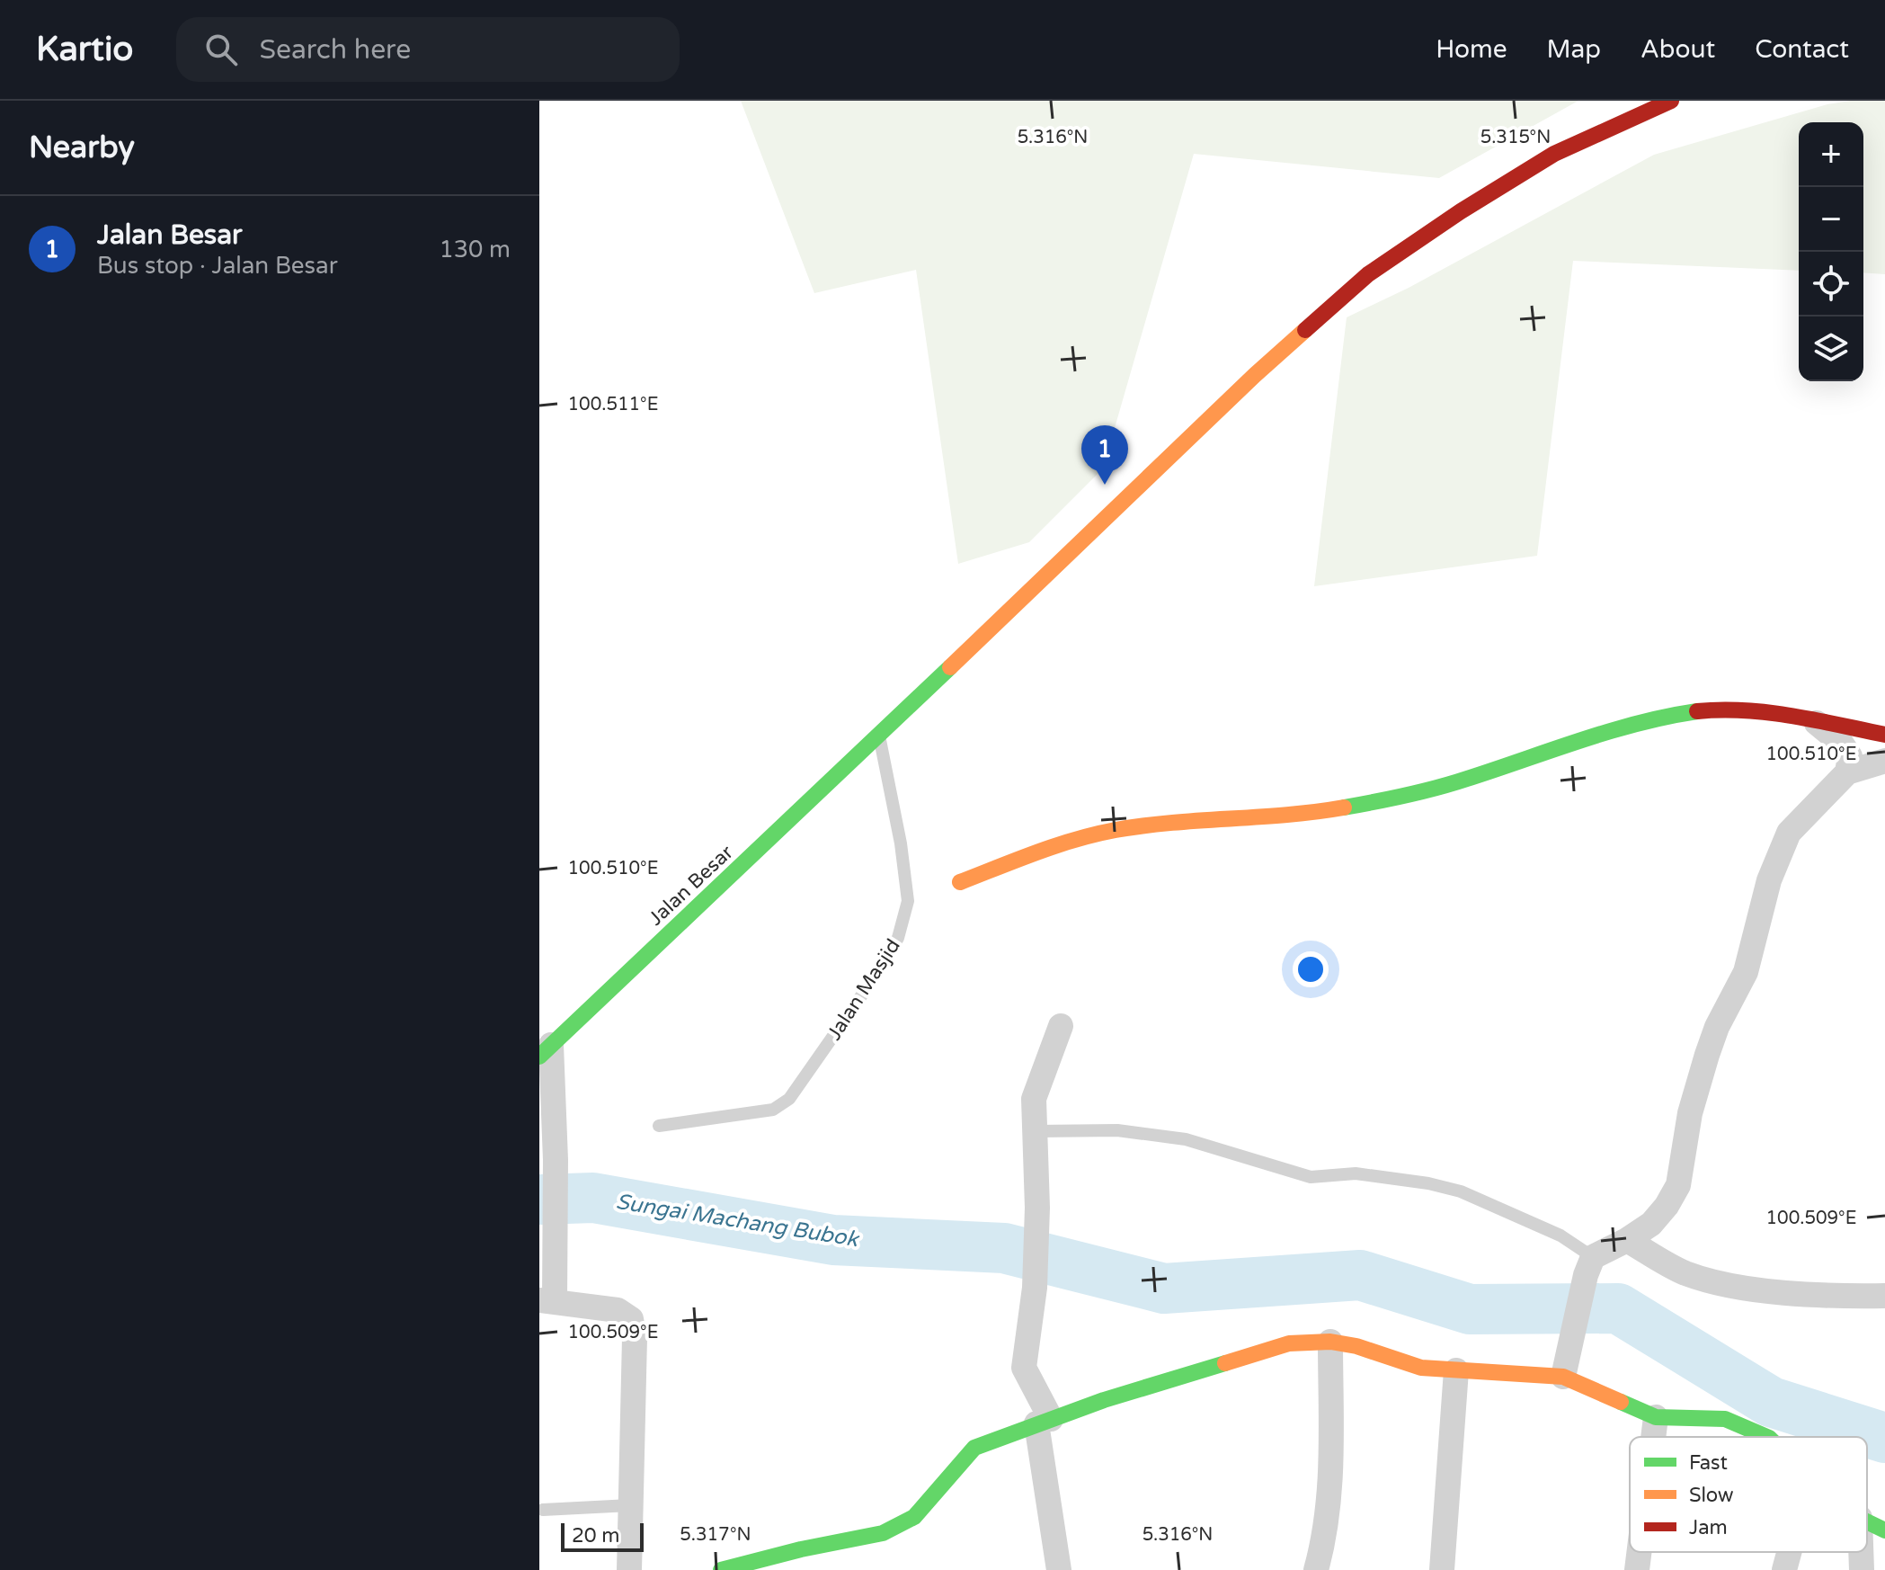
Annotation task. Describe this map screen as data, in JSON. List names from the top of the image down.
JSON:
{
  "streets": {
    "street": ["Jalan Besar"],
    "lane": ["Jalan Masjid"]
  },
  "crossings": [
    ["Jalan Besar", "Jalan Masjid"]
  ],
  "water": ["Sungai Machang Bubok"],
  "legend": ["Fast", "Slow", "Jam"],
  "scale_bar": "20 m",
  "page": {
    "header": "Kartio",
    "search": "Search here",
    "nav": [
      "Home",
      "Map",
      "About",
      "Contact"
    ],
    "heading": "Nearby",
    "map_buttons": ["+", "−"],
    "list": [
      {
        "mark": "1",
        "name": "Jalan Besar",
        "note": "Bus stop · Jalan Besar",
        "value": "130 m"
      }
    ],
    "pins": "1",
    "scale": "20 m"
  },
  "coordinates": [
    "5.316°N",
    "5.315°N",
    "100.511°E",
    "100.510°E",
    "100.509°E",
    "5.317°N"
  ]
}
